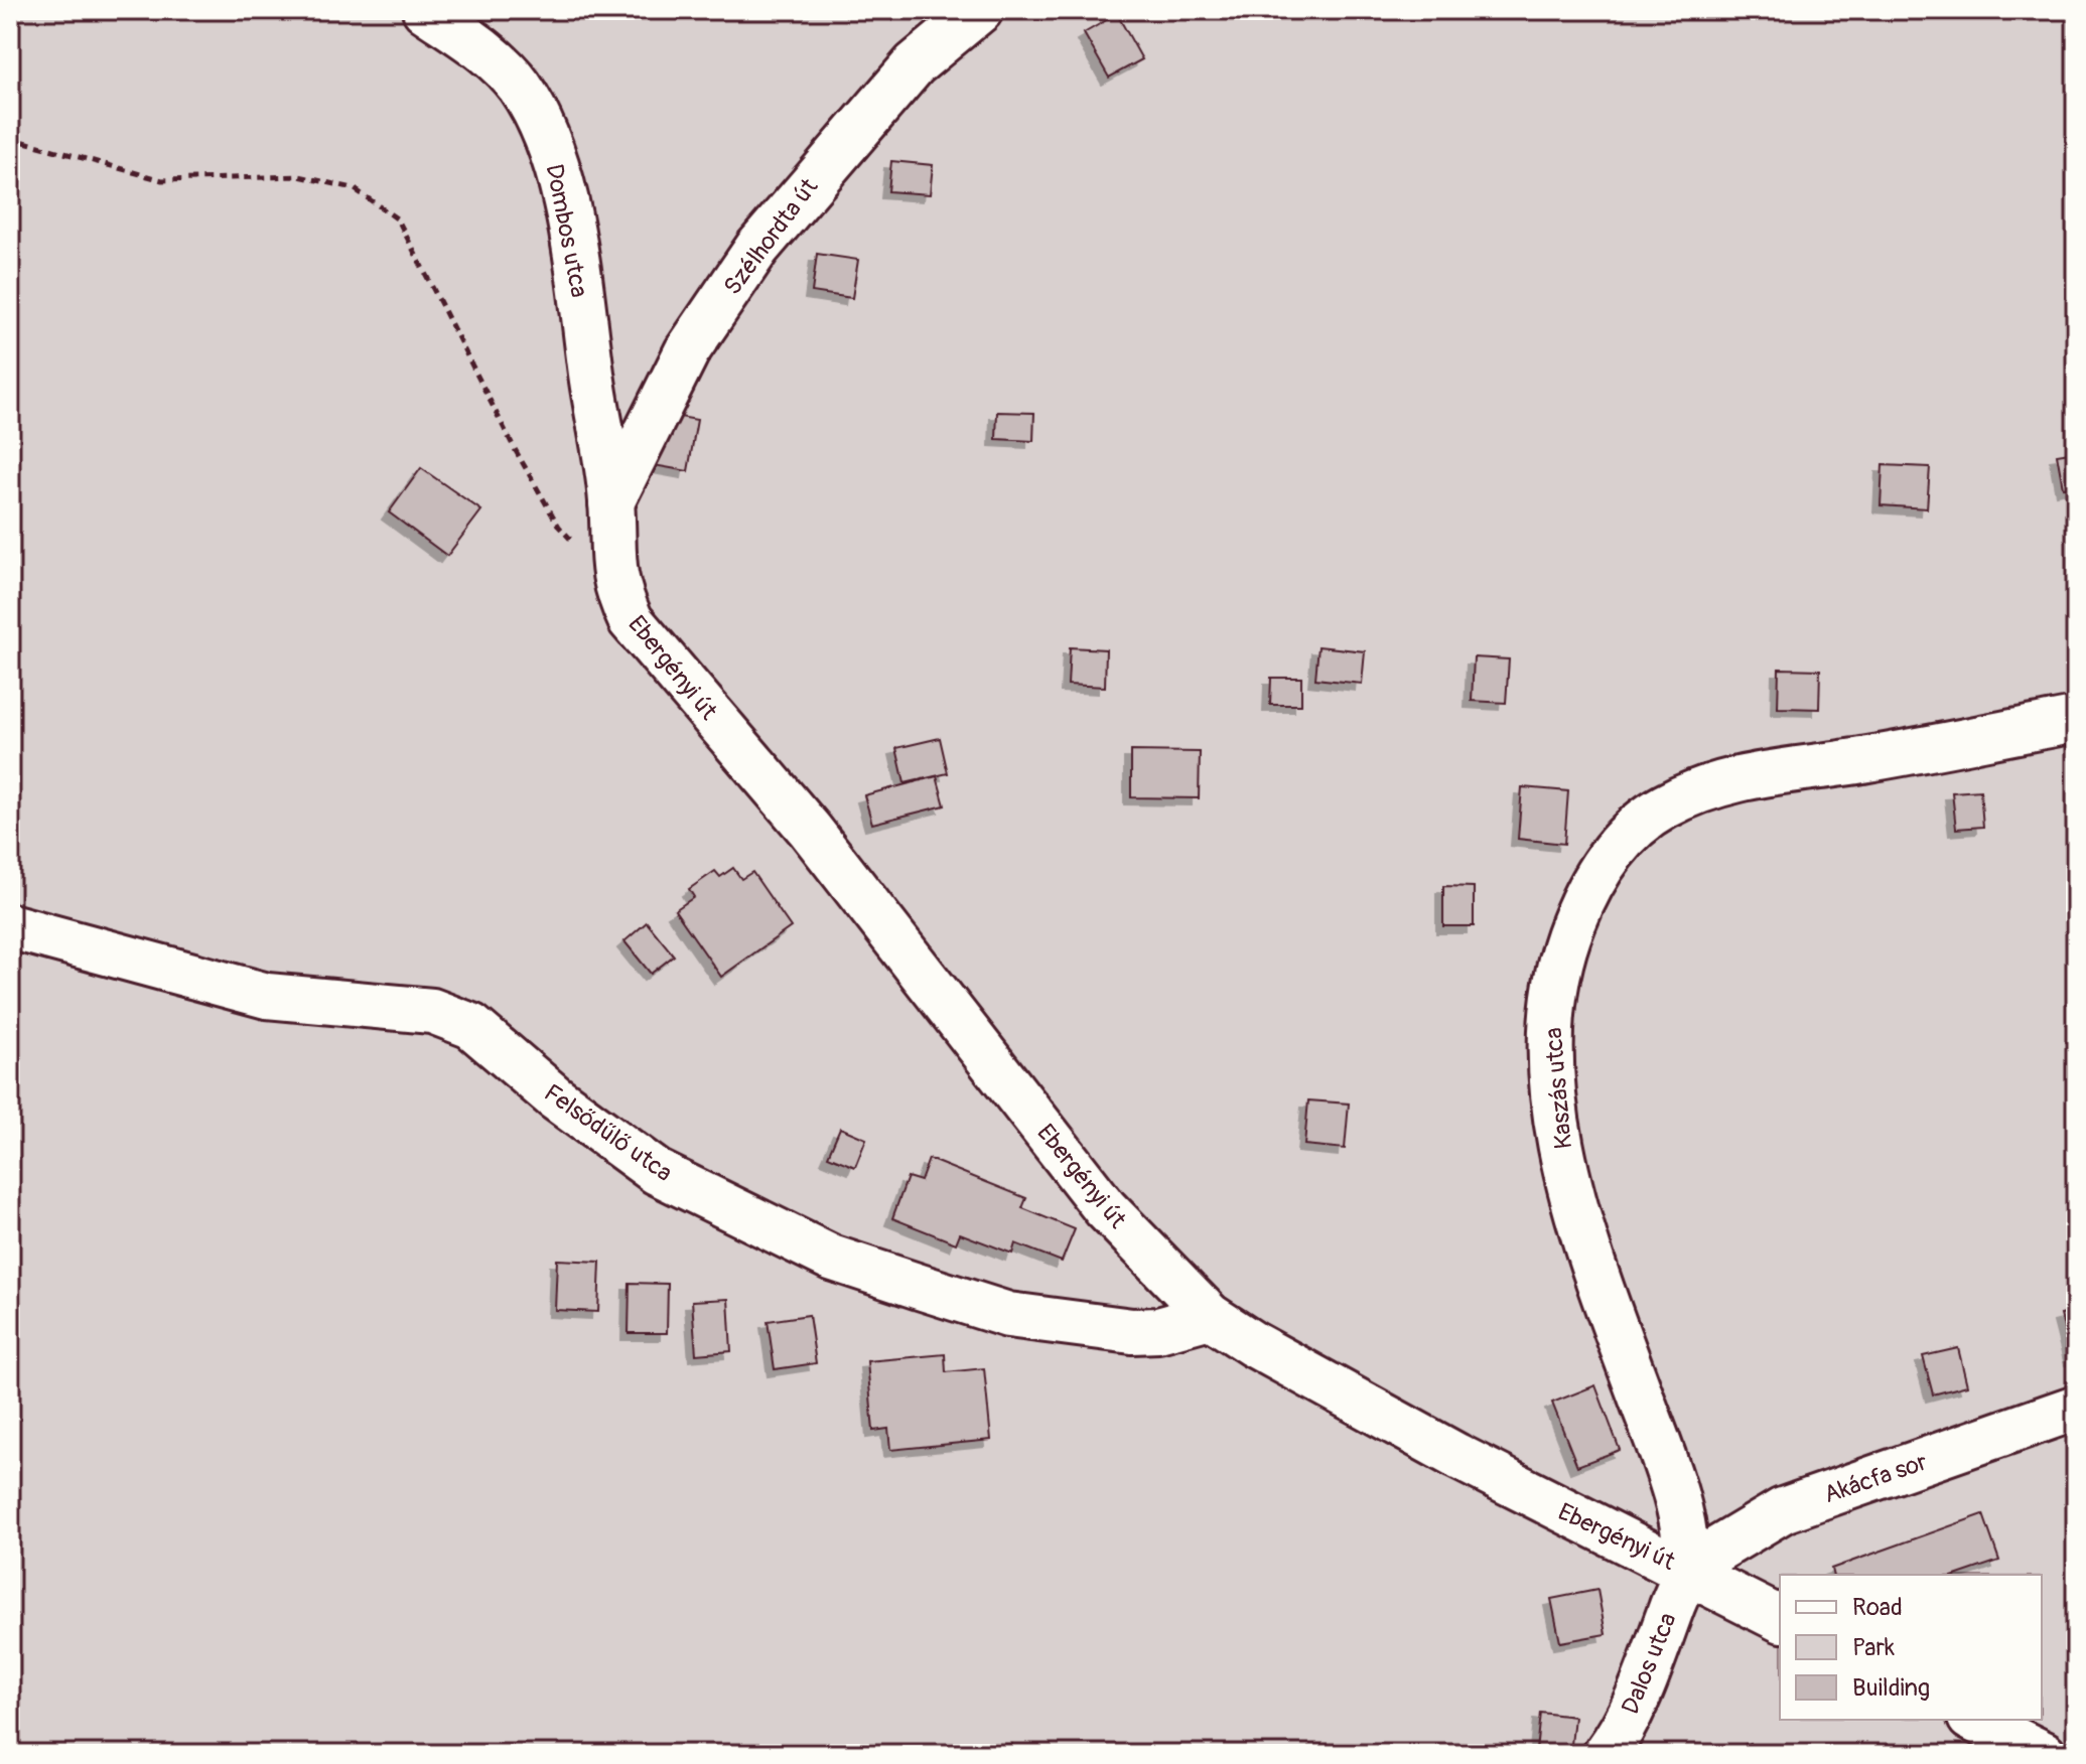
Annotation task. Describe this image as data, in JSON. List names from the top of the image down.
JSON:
{
  "streets": {
    "street": [
      "Dombos utca",
      "Szélhordta út",
      "Ebergényi út",
      "Kaszás utca",
      "Felsődűlő utca",
      "Akácfa sor",
      "Dalos utca"
    ]
  },
  "crossings": [
    ["Dombos utca", "Szélhordta út"],
    ["Dombos utca", "Ebergényi út"],
    ["Szélhordta út", "Ebergényi út"],
    ["Ebergényi út", "Kaszás utca"],
    ["Ebergényi út", "Felsődűlő utca"],
    ["Ebergényi út", "Akácfa sor"],
    ["Ebergényi út", "Dalos utca"],
    ["Kaszás utca", "Akácfa sor"],
    ["Kaszás utca", "Dalos utca"],
    ["Akácfa sor", "Dalos utca"]
  ],
  "legend": ["Road", "Park", "Building"]
}
